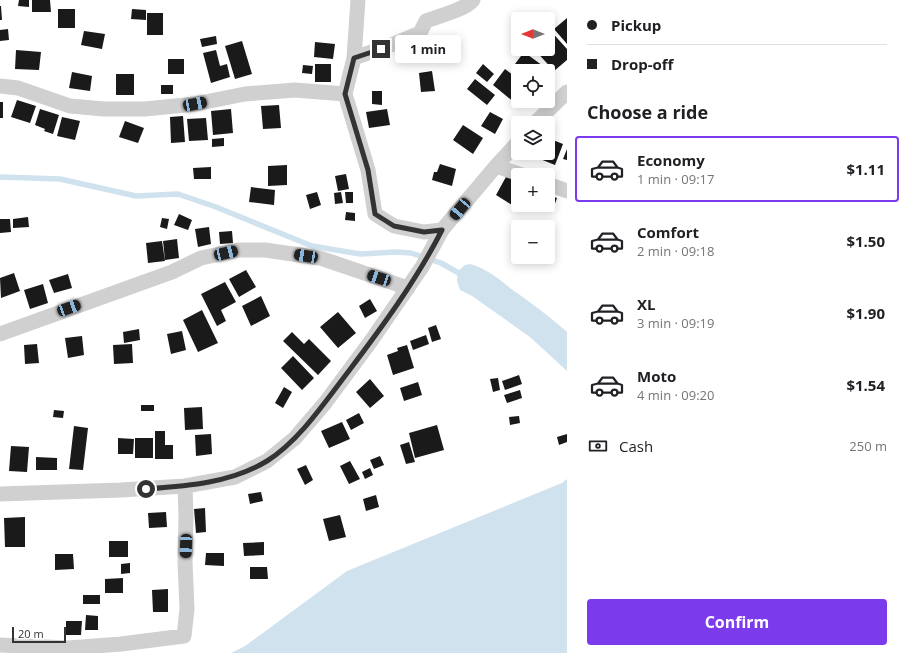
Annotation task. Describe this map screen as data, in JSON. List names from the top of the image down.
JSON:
{
  "scale_bar": "20 m",
  "north": "left",
  "page": {
    "banner": ["Pickup", "Drop-off"],
    "map_buttons": ["+", "−"],
    "bubble": "1 min",
    "heading": "Choose a ride",
    "list": [
      {
        "name": "Economy",
        "note": "1 min · 09:17",
        "value": "$1.11"
      },
      {
        "name": "Comfort",
        "note": "2 min · 09:18",
        "value": "$1.50"
      },
      {
        "name": "XL",
        "note": "3 min · 09:19",
        "value": "$1.90"
      },
      {
        "name": "Moto",
        "note": "4 min · 09:20",
        "value": "$1.54"
      }
    ],
    "pay": ["Cash", "250 m"],
    "buttons": "Confirm",
    "scale": "20 m"
  }
}
